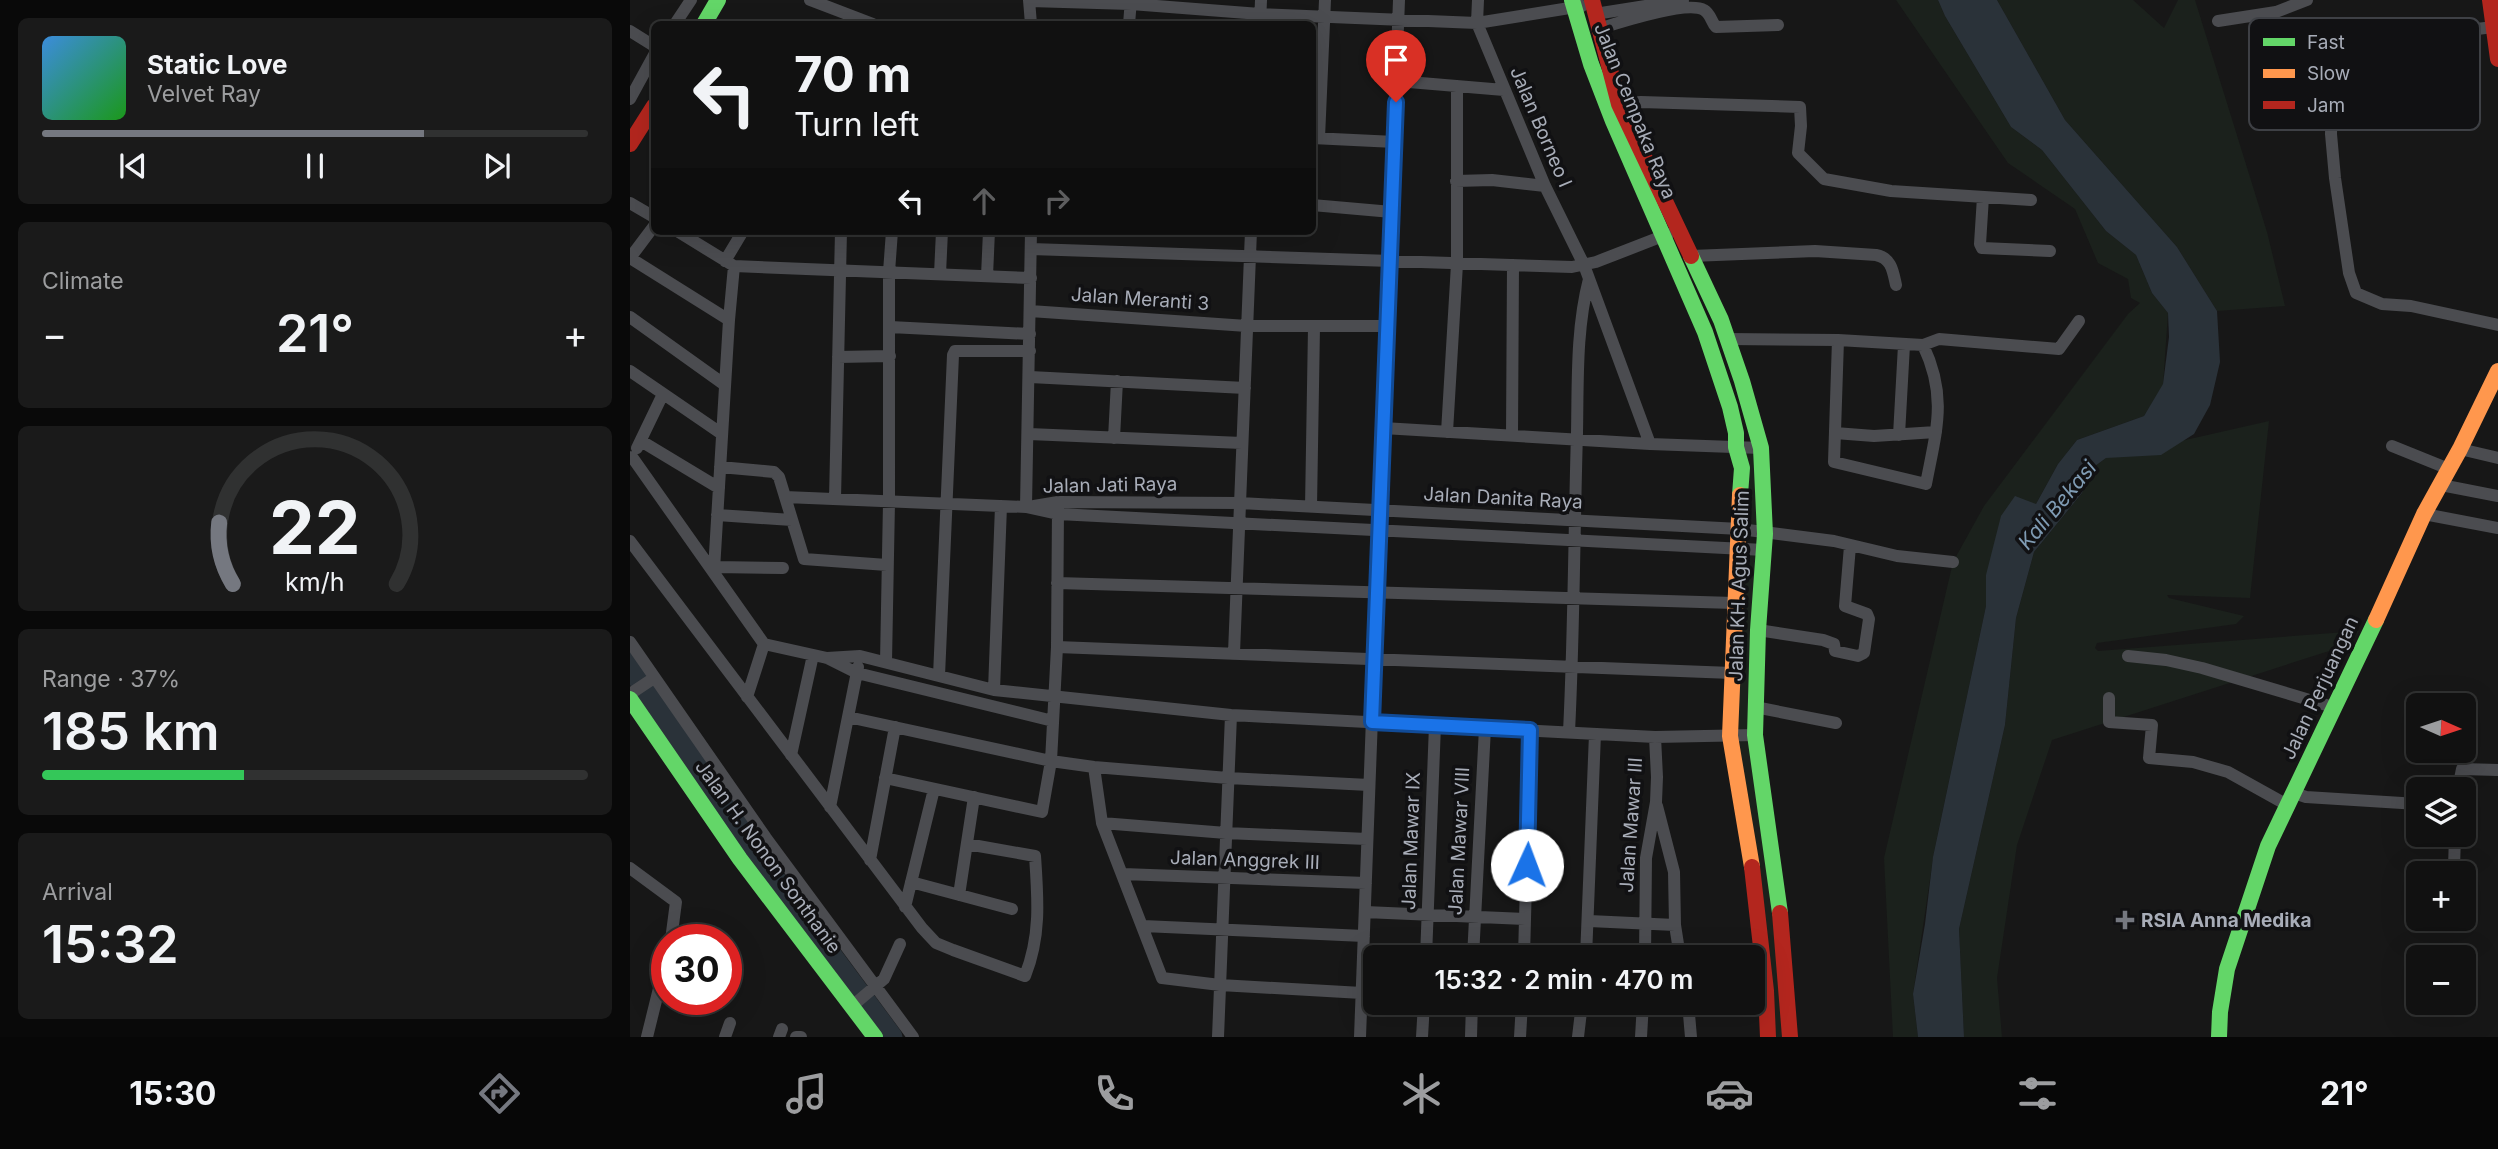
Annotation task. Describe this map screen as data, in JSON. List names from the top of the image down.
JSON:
{
  "streets": {
    "street": [
      "Jalan Cempaka Raya",
      "Jalan Borneo I",
      "Jalan Meranti 3",
      "Jalan Jati Raya",
      "Jalan Danita Raya",
      "Jalan KH. Agus Salim",
      "Jalan Perjuangan",
      "Jalan Mawar III",
      "Jalan Mawar IX",
      "Jalan Mawar VIII",
      "Jalan H. Nonon Sonthanie",
      "Jalan Anggrek III"
    ]
  },
  "crossings": [
    ["Jalan Cempaka Raya", "Jalan Danita Raya"],
    ["Jalan Jati Raya", "Jalan Danita Raya"],
    ["Jalan Danita Raya", "Jalan KH. Agus Salim"]
  ],
  "water": ["Kali Bekasi"],
  "places": {
    "health": ["RSIA Anna Medika"]
  },
  "legend": ["Fast", "Slow", "Jam"],
  "north": "right",
  "page": {
    "turn": ["70 m", "Turn left"],
    "song": ["Static Love", "Velvet Ray"],
    "tile": [
      "Climate",
      ["Range · 37%", "185 km"],
      ["Arrival", "15:32"]
    ],
    "heat": ["−", "21°", "+"],
    "map_buttons": ["+", "−"],
    "limit": "30",
    "trip": "15:32 · 2 min · 470 m",
    "tabs": ["15:30", "21°"],
    "gauge": ["22", "km/h"]
  }
}
